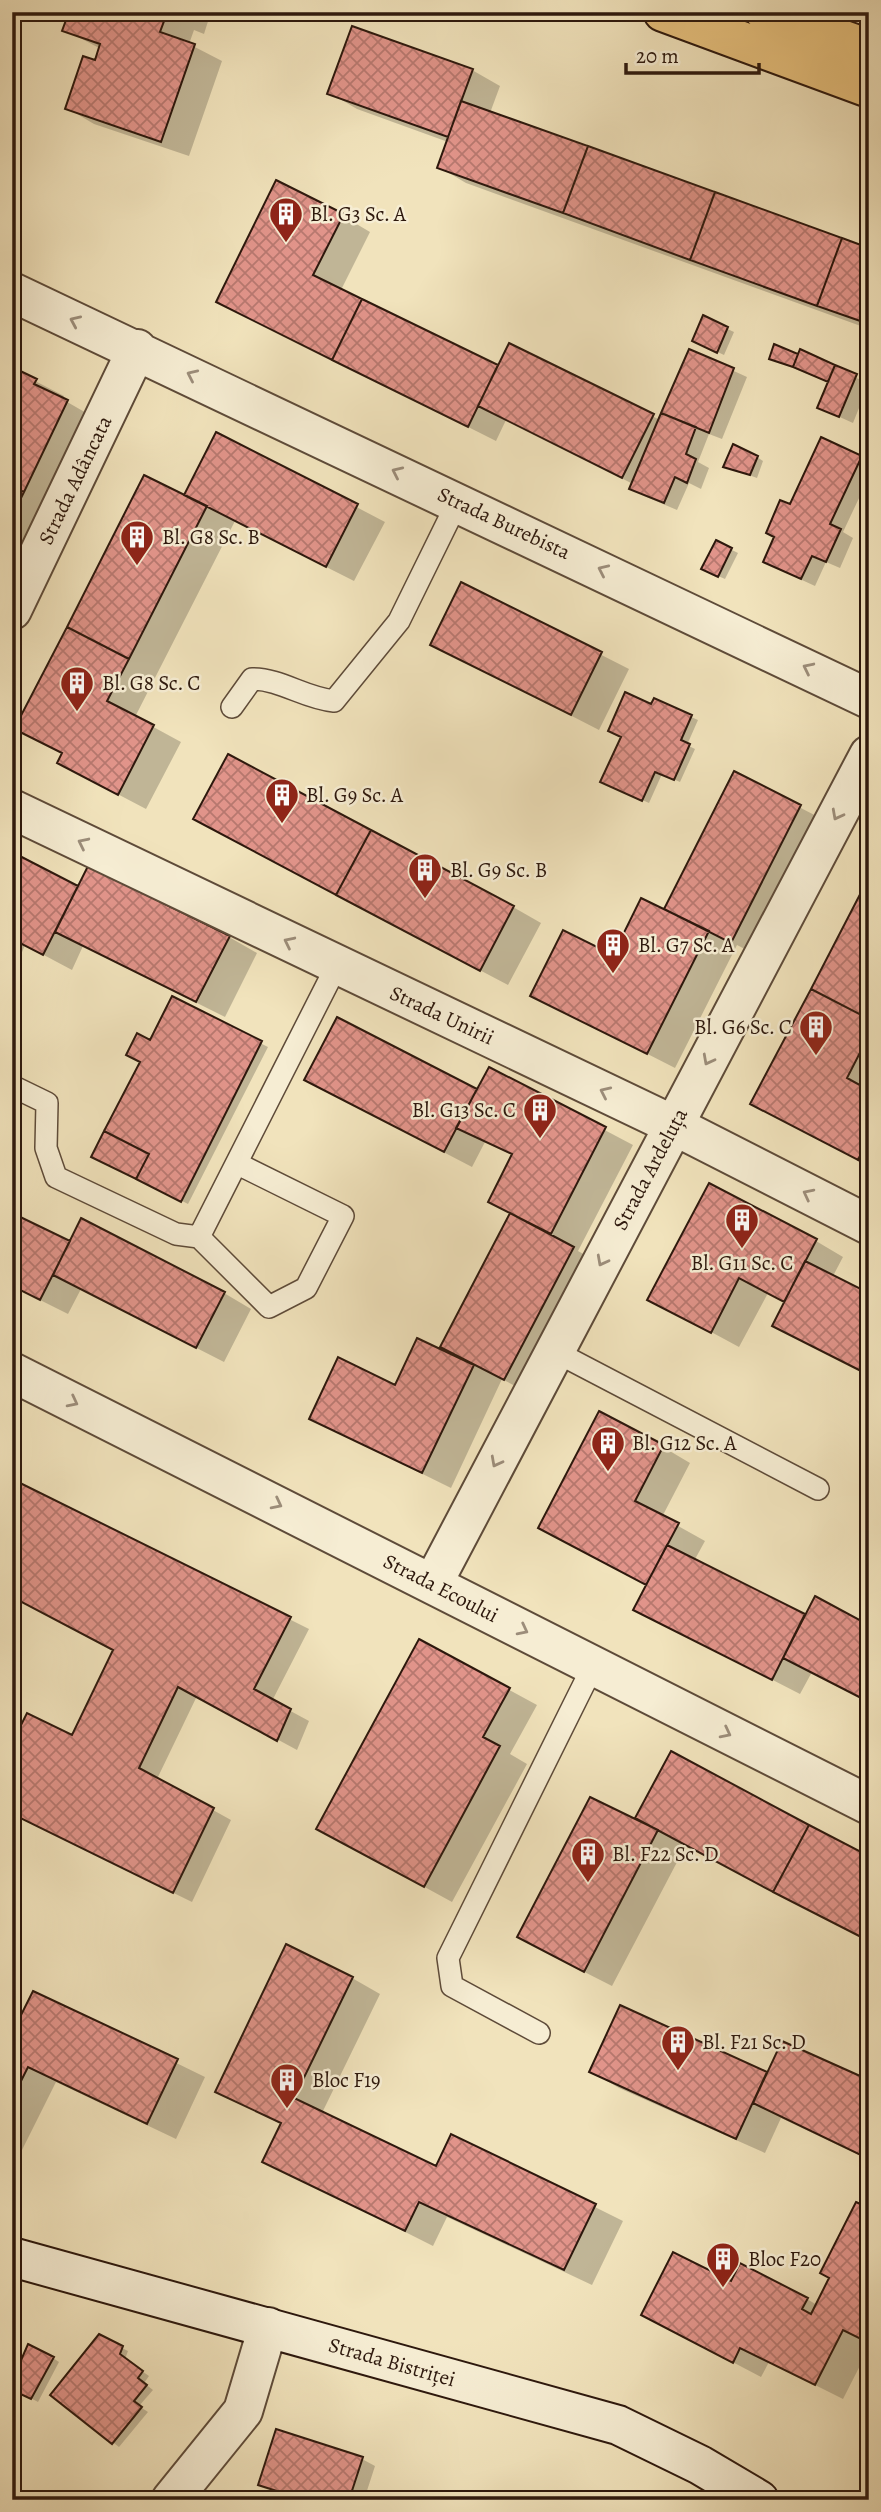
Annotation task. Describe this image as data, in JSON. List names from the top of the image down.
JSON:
{
  "streets": {
    "street": [
      "Strada Adâncata",
      "Strada Burebista",
      "Strada Unirii",
      "Strada Ardeluța",
      "Strada Ecoului",
      "Strada Bistriței"
    ]
  },
  "crossings": [
    ["Strada Adâncata", "Strada Burebista"],
    ["Strada Unirii", "Strada Ardeluța"],
    ["Strada Ardeluța", "Strada Ecoului"]
  ],
  "one_way": [
    "Strada Burebista",
    "Strada Unirii",
    "Strada Ardeluța",
    "Strada Ecoului"
  ],
  "places": {
    "building": [
      "Bl. G3 Sc. A",
      "Bl. G8 Sc. B",
      "Bl. G8 Sc. C",
      "Bl. G9 Sc. A",
      "Bl. G9 Sc. B",
      "Bl. G7 Sc. A",
      "Bl. G6 Sc. C",
      "Bl. G13 Sc. C",
      "Bl. G11 Sc. C",
      "Bl. G12 Sc. A",
      "Bl. F22 Sc. D",
      "Bl. F21 Sc. D",
      "Bloc F19",
      "Bloc F20"
    ]
  },
  "scale_bar": "20 m"
}
